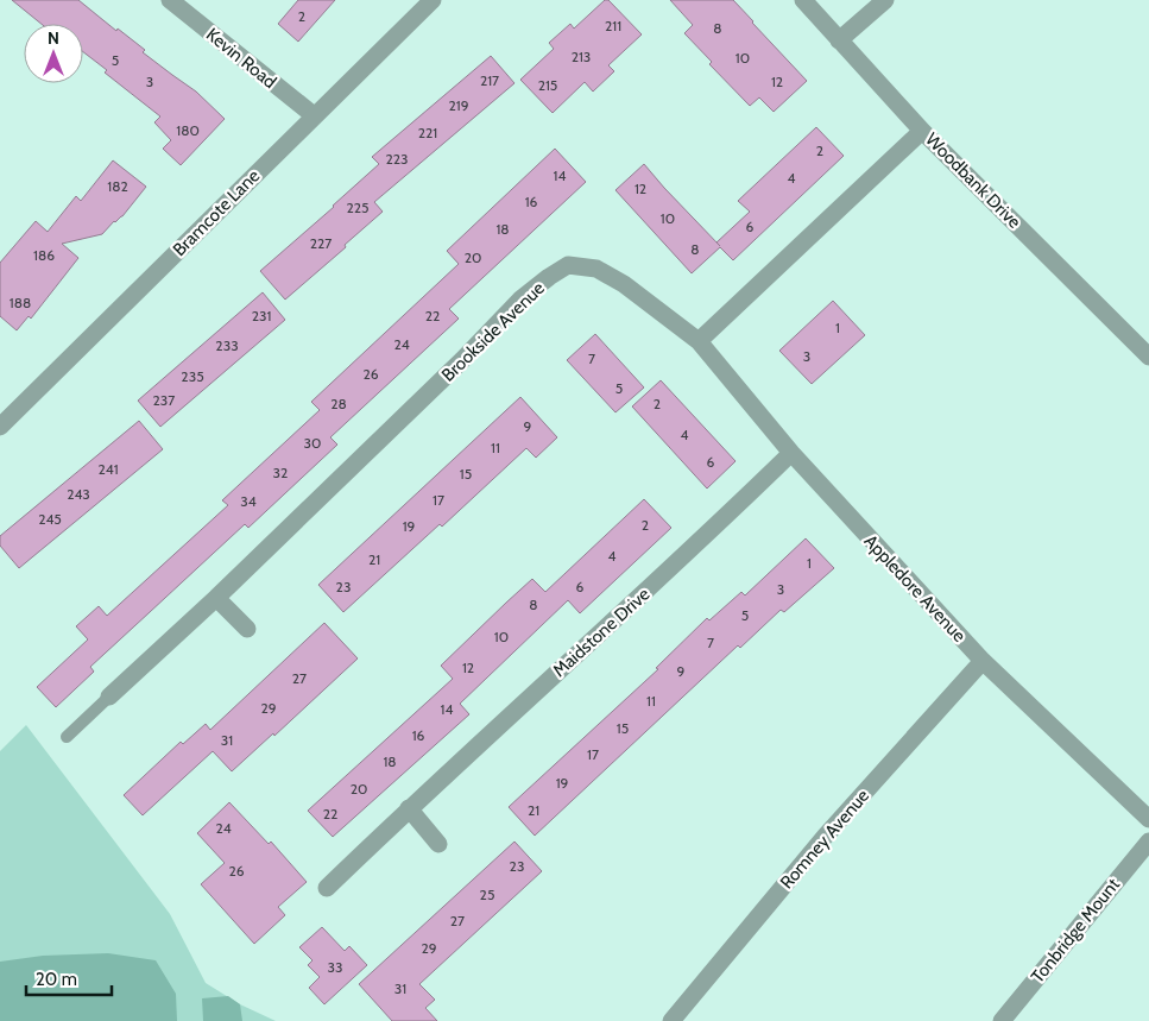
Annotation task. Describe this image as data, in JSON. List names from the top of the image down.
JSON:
{
  "streets": {
    "street": [
      "Kevin Road",
      "Woodbank Drive",
      "Bramcote Lane",
      "Brookside Avenue",
      "Appledore Avenue",
      "Maidstone Drive",
      "Romney Avenue",
      "Tonbridge Mount"
    ]
  },
  "crossings": [
    ["Kevin Road", "Bramcote Lane"],
    ["Brookside Avenue", "Appledore Avenue"],
    ["Appledore Avenue", "Maidstone Drive"],
    ["Appledore Avenue", "Romney Avenue"]
  ],
  "house_numbers": [
    "2",
    "211",
    "8",
    "213",
    "10",
    "5",
    "217",
    "3",
    "12",
    "215",
    "219",
    "180",
    "221",
    "2",
    "223",
    "14",
    "4",
    "182",
    "12",
    "16",
    "225",
    "10",
    "6",
    "18",
    "227",
    "8",
    "186",
    "20",
    "188",
    "231",
    "22",
    "1",
    "24",
    "233",
    "3",
    "7",
    "26",
    "235",
    "5",
    "237",
    "28",
    "2",
    "9",
    "4",
    "30",
    "11",
    "6",
    "241",
    "32",
    "15",
    "243",
    "17",
    "34",
    "245",
    "2",
    "19",
    "4",
    "21",
    "1",
    "23",
    "6",
    "3",
    "8",
    "5",
    "10",
    "7",
    "12",
    "9",
    "27",
    "11",
    "29",
    "14",
    "15",
    "16",
    "31",
    "17",
    "18",
    "19",
    "20",
    "21",
    "22",
    "24",
    "23",
    "26",
    "25",
    "27",
    "29",
    "33",
    "31"
  ],
  "scale_bar": "20 m",
  "north": "top"
}
